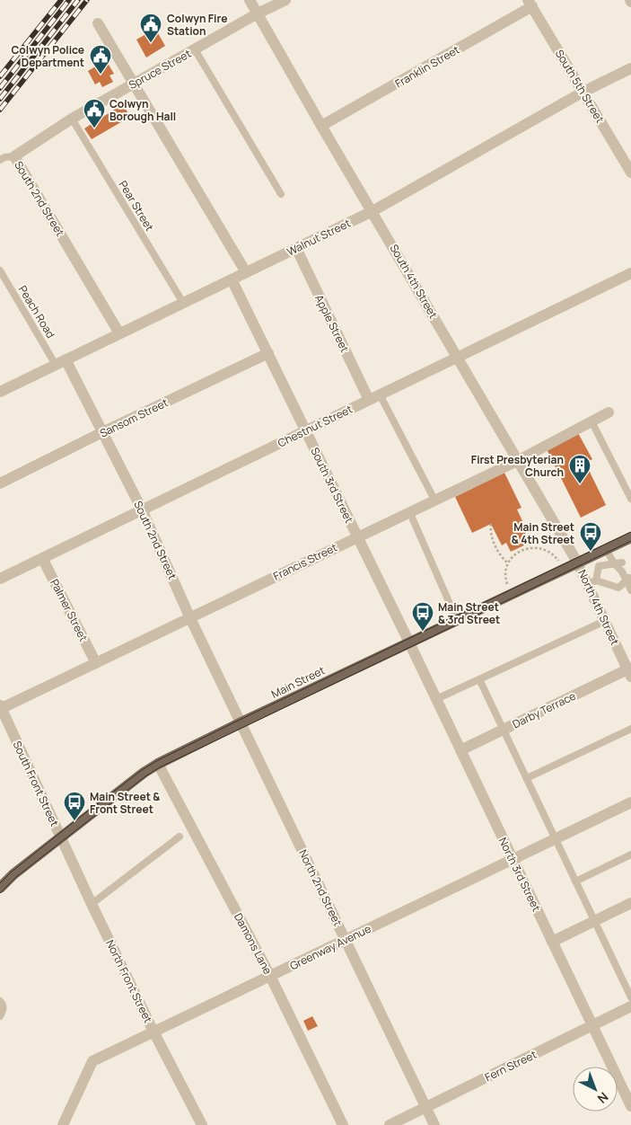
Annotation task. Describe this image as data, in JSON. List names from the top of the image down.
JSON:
{
  "streets": {
    "main road": ["Main Street"],
    "street": [
      "Franklin Street",
      "Spruce Street",
      "South 5th Street",
      "South 2nd Street",
      "Walnut Street",
      "South 4th Street",
      "Apple Street",
      "Sansom Street",
      "Chestnut Street",
      "South 3rd Street",
      "Francis Street",
      "North 4th Street",
      "Palmer Street",
      "Darby Terrace",
      "South Front Street",
      "North 3rd Street",
      "North 2nd Street",
      "Damons Lane",
      "Greenway Avenue",
      "North Front Street",
      "Fern Street"
    ],
    "lane": ["Pear Street", "Peach Road"]
  },
  "crossings": [
    ["Franklin Street", "South 5th Street"],
    ["Franklin Street", "South 4th Street"],
    ["Spruce Street", "South 2nd Street"],
    ["Spruce Street", "Pear Street"],
    ["Spruce Street", "South 4th Street"],
    ["South 5th Street", "Walnut Street"],
    ["South 2nd Street", "Walnut Street"],
    ["South 2nd Street", "Peach Road"],
    ["South 2nd Street", "Sansom Street"],
    ["South 2nd Street", "Chestnut Street"],
    ["South 2nd Street", "Francis Street"],
    ["South 2nd Street", "Main Street"],
    ["South 2nd Street", "North 2nd Street"],
    ["Pear Street", "Walnut Street"],
    ["Walnut Street", "South 4th Street"],
    ["Walnut Street", "Peach Road"],
    ["Walnut Street", "Apple Street"],
    ["Walnut Street", "South 3rd Street"],
    ["South 4th Street", "Chestnut Street"],
    ["South 4th Street", "Francis Street"],
    ["South 4th Street", "North 4th Street"],
    ["South 4th Street", "Main Street"],
    ["Apple Street", "Chestnut Street"],
    ["Sansom Street", "South 3rd Street"],
    ["Chestnut Street", "South 3rd Street"],
    ["Chestnut Street", "Palmer Street"],
    ["South 3rd Street", "Francis Street"],
    ["South 3rd Street", "Main Street"],
    ["South 3rd Street", "North 3rd Street"],
    ["Francis Street", "Palmer Street"],
    ["Francis Street", "South Front Street"],
    ["North 4th Street", "Main Street"],
    ["North 4th Street", "Darby Terrace"],
    ["Main Street", "South Front Street"],
    ["Main Street", "North 3rd Street"],
    ["Main Street", "North 2nd Street"],
    ["Main Street", "Damons Lane"],
    ["Main Street", "North Front Street"],
    ["Darby Terrace", "North 3rd Street"],
    ["South Front Street", "North Front Street"],
    ["North 3rd Street", "Greenway Avenue"],
    ["North 3rd Street", "Fern Street"],
    ["North 2nd Street", "Greenway Avenue"],
    ["North 2nd Street", "Fern Street"],
    ["Damons Lane", "Greenway Avenue"],
    ["Greenway Avenue", "North Front Street"]
  ],
  "places": {
    "public building": ["Colwyn Fire Station", "Colwyn Police Department", "Colwyn Borough Hall"],
    "building": ["First Presbyterian Church"],
    "bus stop": ["Main Street & 4th Street", "Main Street & 3rd Street", "Main Street & Front Street"]
  },
  "north": "bottom right"
}
